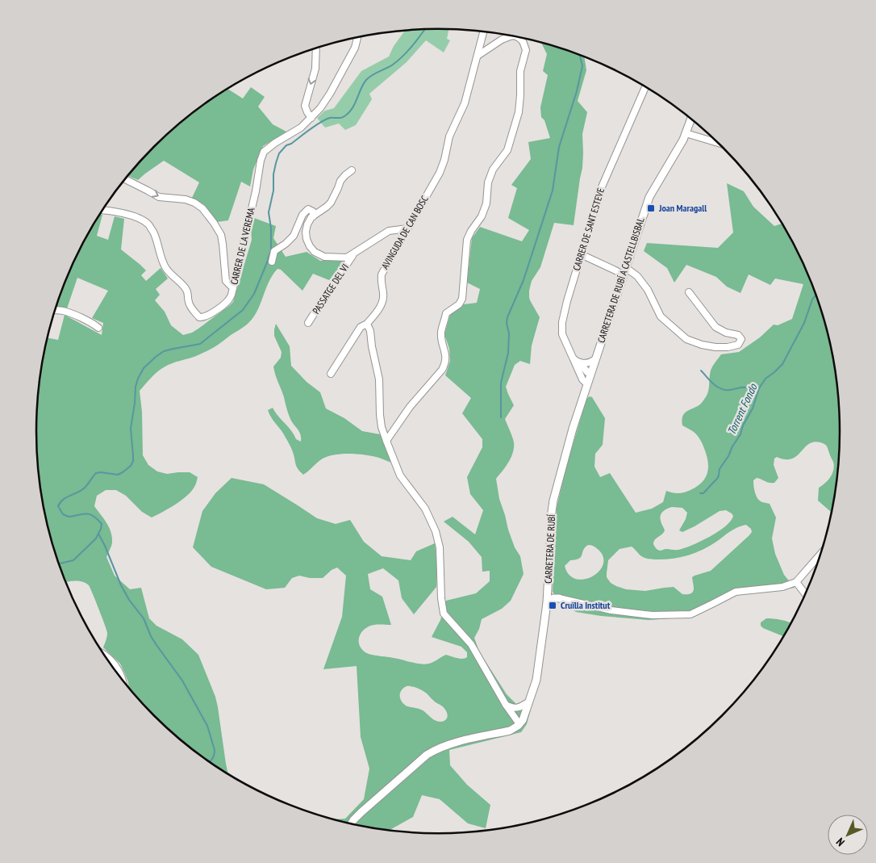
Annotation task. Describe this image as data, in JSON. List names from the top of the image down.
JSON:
{
  "streets": {
    "street": [
      "CARRER DE SANT ESTEVE",
      "AVINGUDA DE CAN BOSC",
      "CARRER DE LA VEREMA",
      "CARRETERA DE RUBÍ A CASTELLBISBAL",
      "PASSATGE DEL VI",
      "CARRETERA DE RUBÍ"
    ]
  },
  "crossings": [
    ["CARRER DE SANT ESTEVE", "CARRETERA DE RUBÍ A CASTELLBISBAL"],
    ["CARRER DE SANT ESTEVE", "CARRETERA DE RUBÍ"],
    ["CARRETERA DE RUBÍ A CASTELLBISBAL", "CARRETERA DE RUBÍ"]
  ],
  "water": ["Torrent Fondo"],
  "places": {
    "transit": ["Joan Maragall", "Cruïlla Institut"]
  },
  "north": "bottom left"
}
